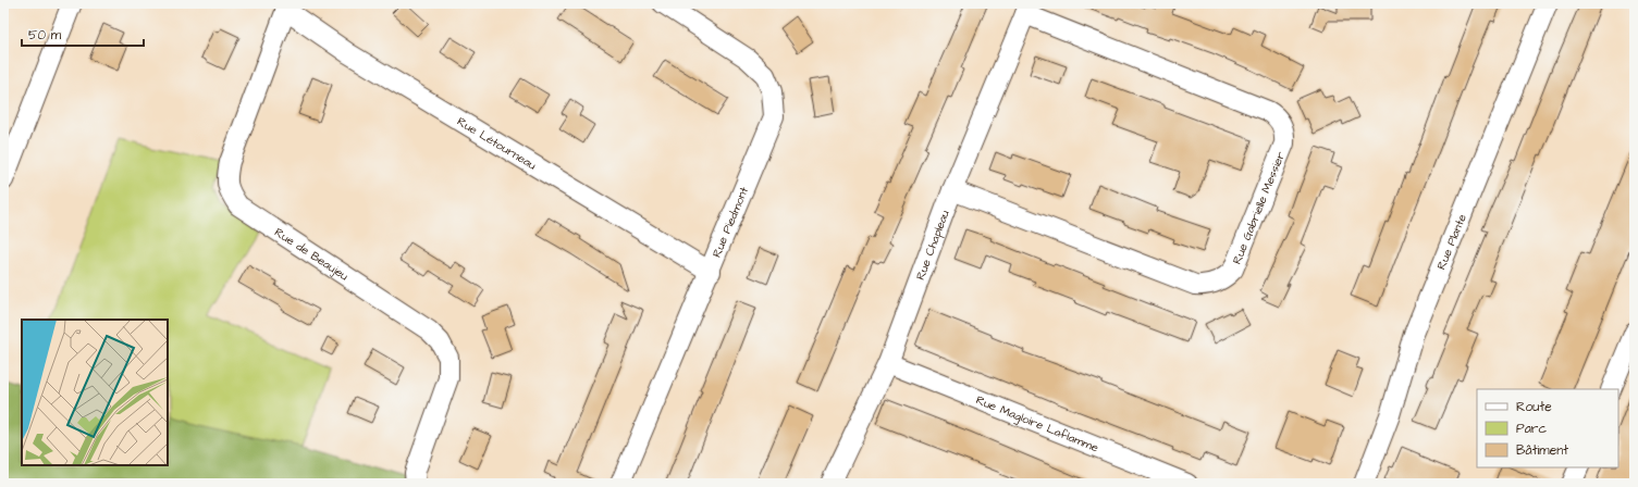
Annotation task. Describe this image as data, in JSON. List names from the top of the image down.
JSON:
{
  "streets": {
    "street": [
      "Rue Létourneau",
      "Rue Gabrielle Messier",
      "Rue Piedmont",
      "Rue Plante",
      "Rue Chapleau",
      "Rue de Beaujeu",
      "Rue Magloire Laflamme"
    ]
  },
  "crossings": [
    ["Rue Létourneau", "Rue Piedmont"],
    ["Rue Létourneau", "Rue de Beaujeu"],
    ["Rue Gabrielle Messier", "Rue Chapleau"],
    ["Rue Chapleau", "Rue Magloire Laflamme"]
  ],
  "legend": ["Route", "Parc", "Bâtiment"],
  "scale_bar": "50 m"
}
